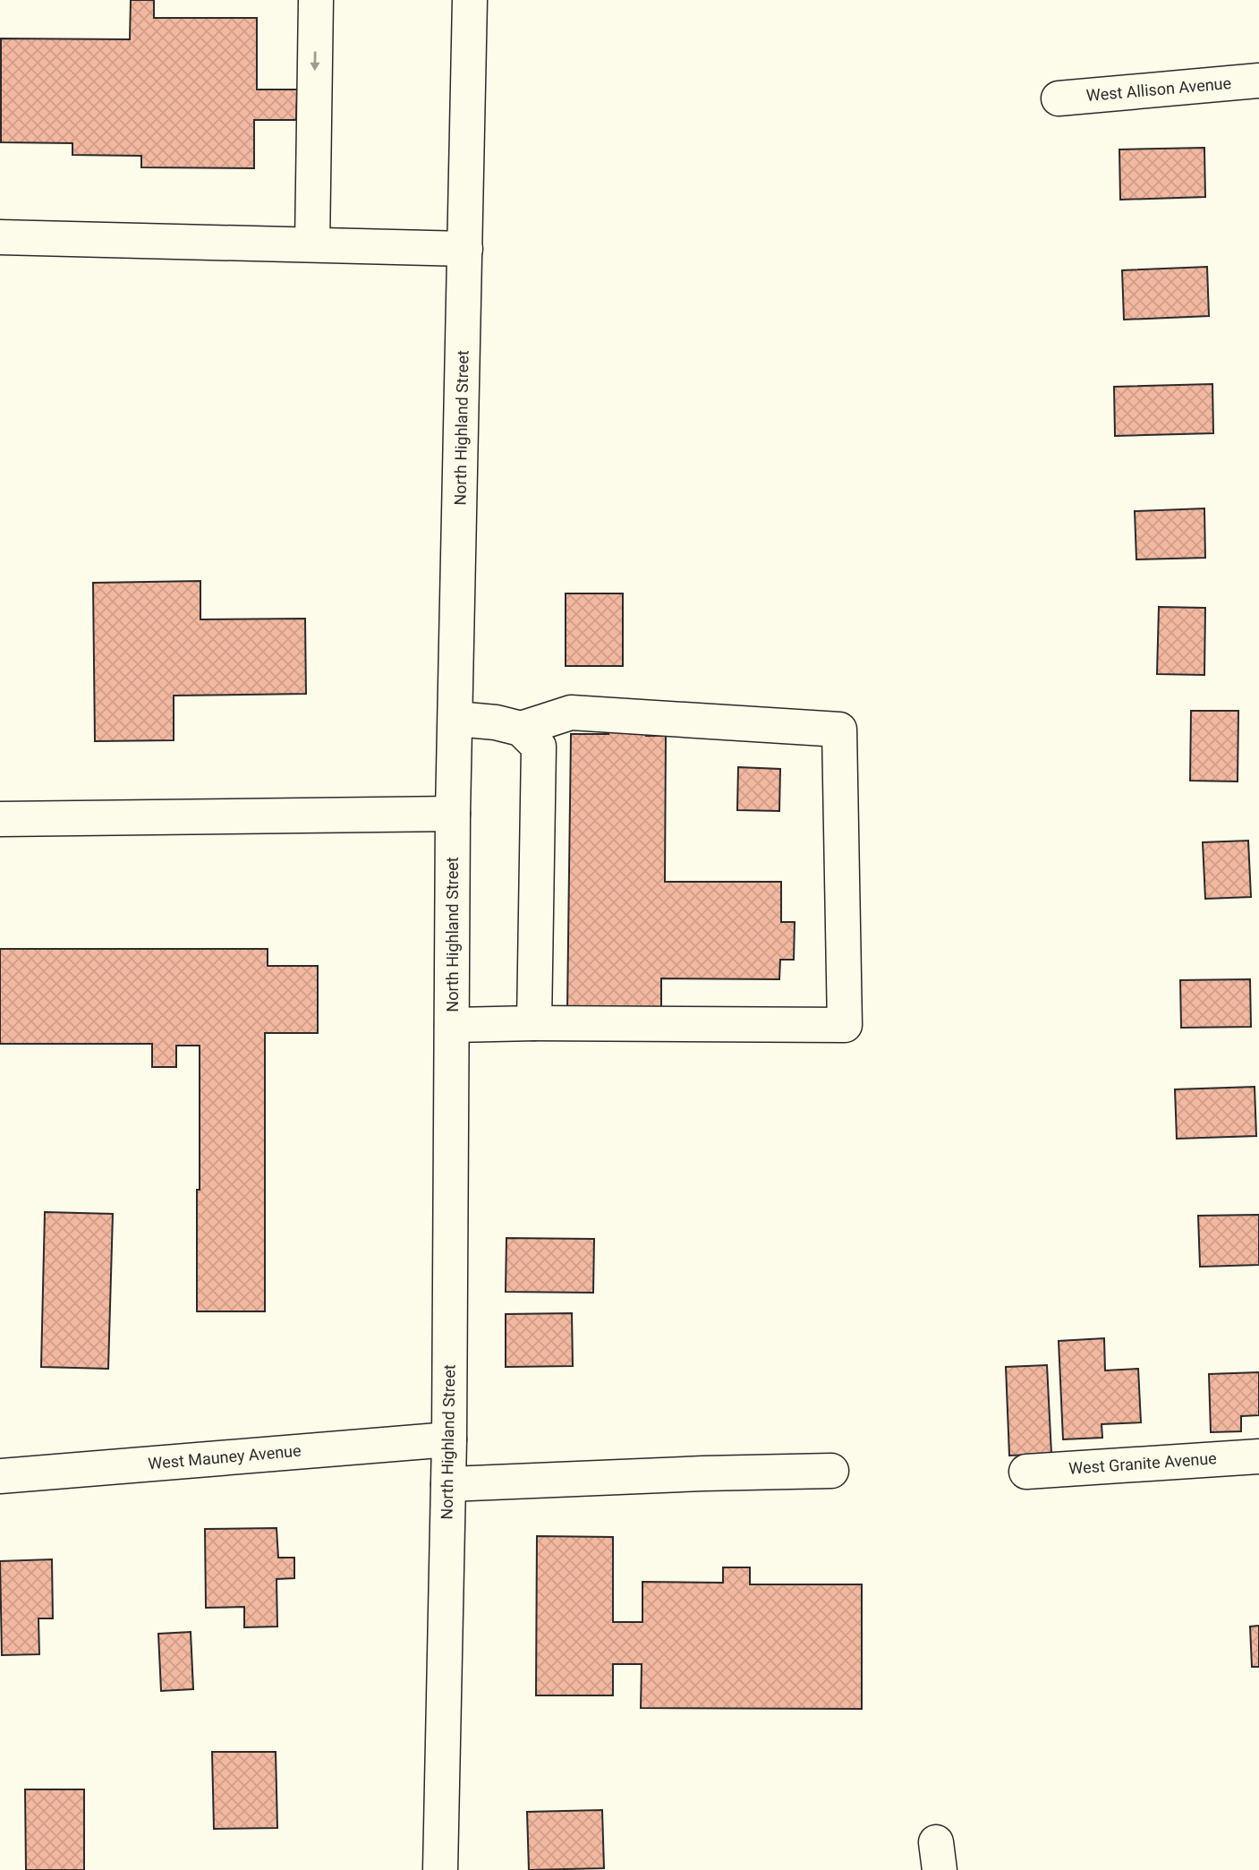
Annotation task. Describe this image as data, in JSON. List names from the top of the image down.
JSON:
{
  "streets": {
    "street": [
      "West Allison Avenue",
      "North Highland Street",
      "West Mauney Avenue",
      "West Granite Avenue"
    ]
  },
  "crossings": [
    ["North Highland Street", "West Mauney Avenue"]
  ]
}
